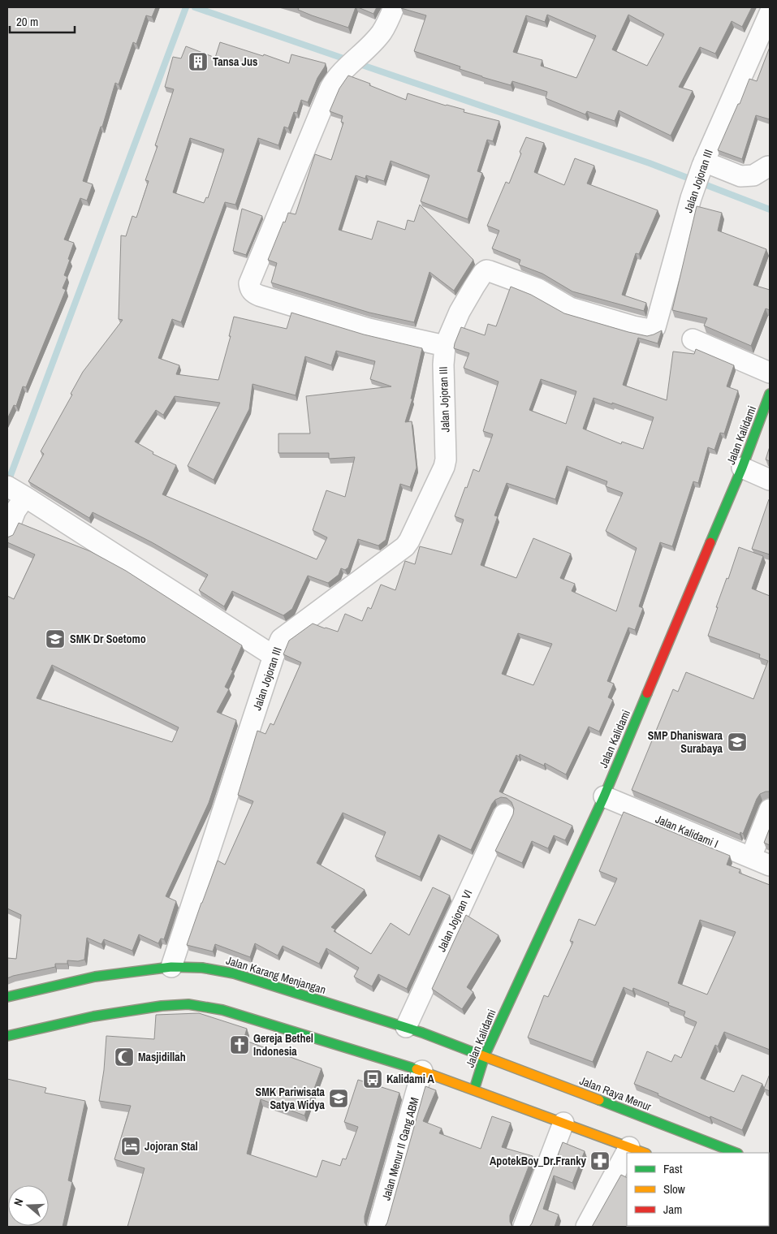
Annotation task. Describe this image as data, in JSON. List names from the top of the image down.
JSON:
{
  "streets": {
    "main road": ["Jalan Kalidami", "Jalan Karang Menjangan", "Jalan Raya Menur"],
    "street": [
      "Jalan Jojoran III",
      "Jalan Kalidami I",
      "Jalan Jojoran VI",
      "Jalan Menur II Gang ABM"
    ]
  },
  "crossings": [
    ["Jalan Jojoran III", "Jalan Karang Menjangan"],
    ["Jalan Kalidami", "Jalan Kalidami I"],
    ["Jalan Kalidami", "Jalan Karang Menjangan"],
    ["Jalan Kalidami", "Jalan Raya Menur"],
    ["Jalan Jojoran VI", "Jalan Karang Menjangan"],
    ["Jalan Karang Menjangan", "Jalan Raya Menur"]
  ],
  "places": {
    "building": ["Tansa Jus"],
    "school or university": ["SMK Dr Soetomo", "SMP Dhaniswara Surabaya", "SMK Pariwisata Satya Widya"],
    "church": ["Gereja Bethel Indonesia"],
    "mosque": ["Masjidillah"],
    "bus stop": ["Kalidami A"],
    "hotel": ["Jojoran Stal"],
    "pharmacy": ["ApotekBoy_Dr.Franky"]
  },
  "legend": ["Fast", "Slow", "Jam"],
  "scale_bar": "20 m",
  "north": "left"
}
